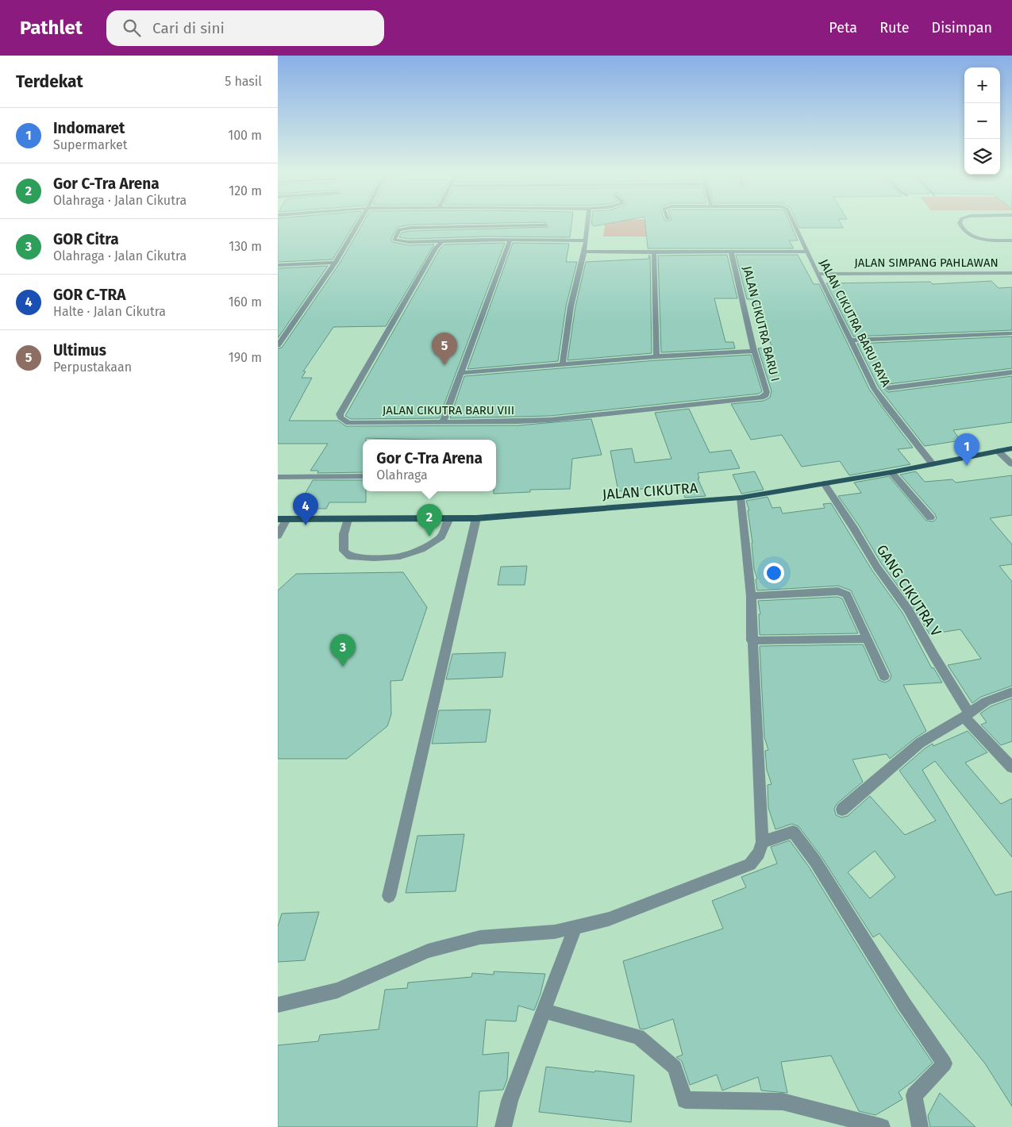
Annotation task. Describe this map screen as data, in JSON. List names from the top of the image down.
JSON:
{
  "streets": {
    "main road": ["JALAN CIKUTRA"],
    "street": [
      "JALAN SIMPANG PAHLAWAN",
      "JALAN CIKUTRA BARU RAYA",
      "JALAN CIKUTRA BARU I",
      "JALAN CIKUTRA BARU VIII",
      "GANG CIKUTRA V"
    ]
  },
  "crossings": [
    ["JALAN SIMPANG PAHLAWAN", "JALAN CIKUTRA BARU RAYA"],
    ["JALAN CIKUTRA BARU RAYA", "JALAN CIKUTRA"],
    ["JALAN CIKUTRA BARU I", "JALAN CIKUTRA BARU VIII"],
    ["JALAN CIKUTRA", "GANG CIKUTRA V"]
  ],
  "page": {
    "header": "Pathlet",
    "search": "Cari di sini",
    "nav": ["Peta", "Rute", "Disimpan"],
    "heading": ["Terdekat", "5 hasil"],
    "map_buttons": ["+", "−"],
    "list": [
      {
        "mark": "1",
        "name": "Indomaret",
        "note": "Supermarket",
        "value": "100 m"
      },
      {
        "mark": "2",
        "name": "Gor C-Tra Arena",
        "note": "Olahraga · Jalan Cikutra",
        "value": "120 m"
      },
      {
        "mark": "3",
        "name": "GOR Citra",
        "note": "Olahraga · Jalan Cikutra",
        "value": "130 m"
      },
      {
        "mark": "4",
        "name": "GOR C-TRA",
        "note": "Halte · Jalan Cikutra",
        "value": "160 m"
      },
      {
        "mark": "5",
        "name": "Ultimus",
        "note": "Perpustakaan",
        "value": "190 m"
      }
    ],
    "pins": [
      "5",
      "1",
      "4",
      "2",
      "3"
    ],
    "popup": ["Gor C-Tra Arena", "Olahraga"]
  }
}
